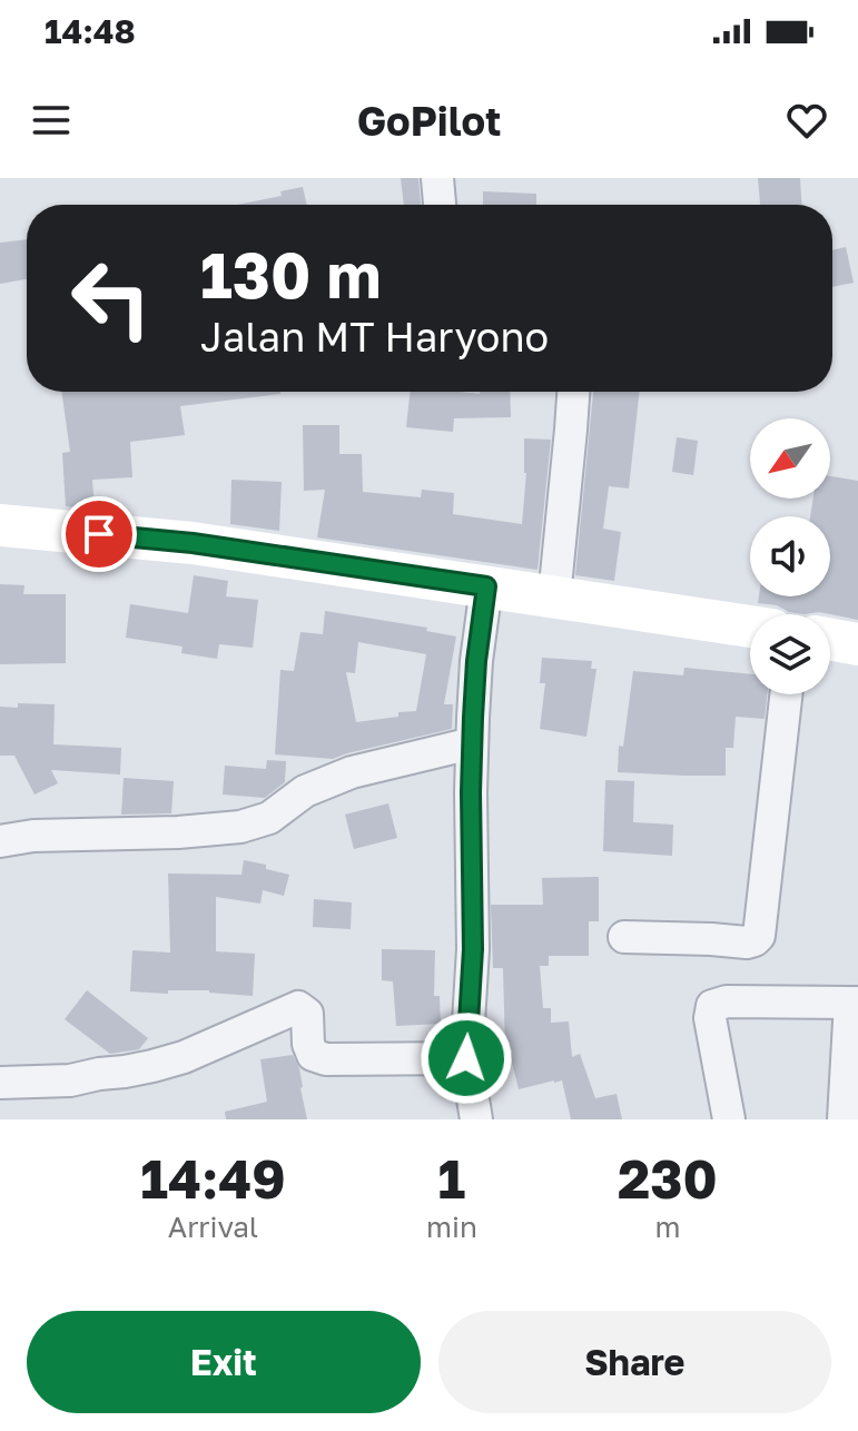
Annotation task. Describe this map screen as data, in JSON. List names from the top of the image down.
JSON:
{
  "north": "bottom left",
  "page": {
    "status": "14:48",
    "header": "GoPilot",
    "turn": ["130 m", "Jalan MT Haryono"],
    "eta": [
      "14:49",
      "Arrival",
      "1",
      "min",
      "230",
      "m"
    ],
    "buttons": ["Exit", "Share"]
  }
}
